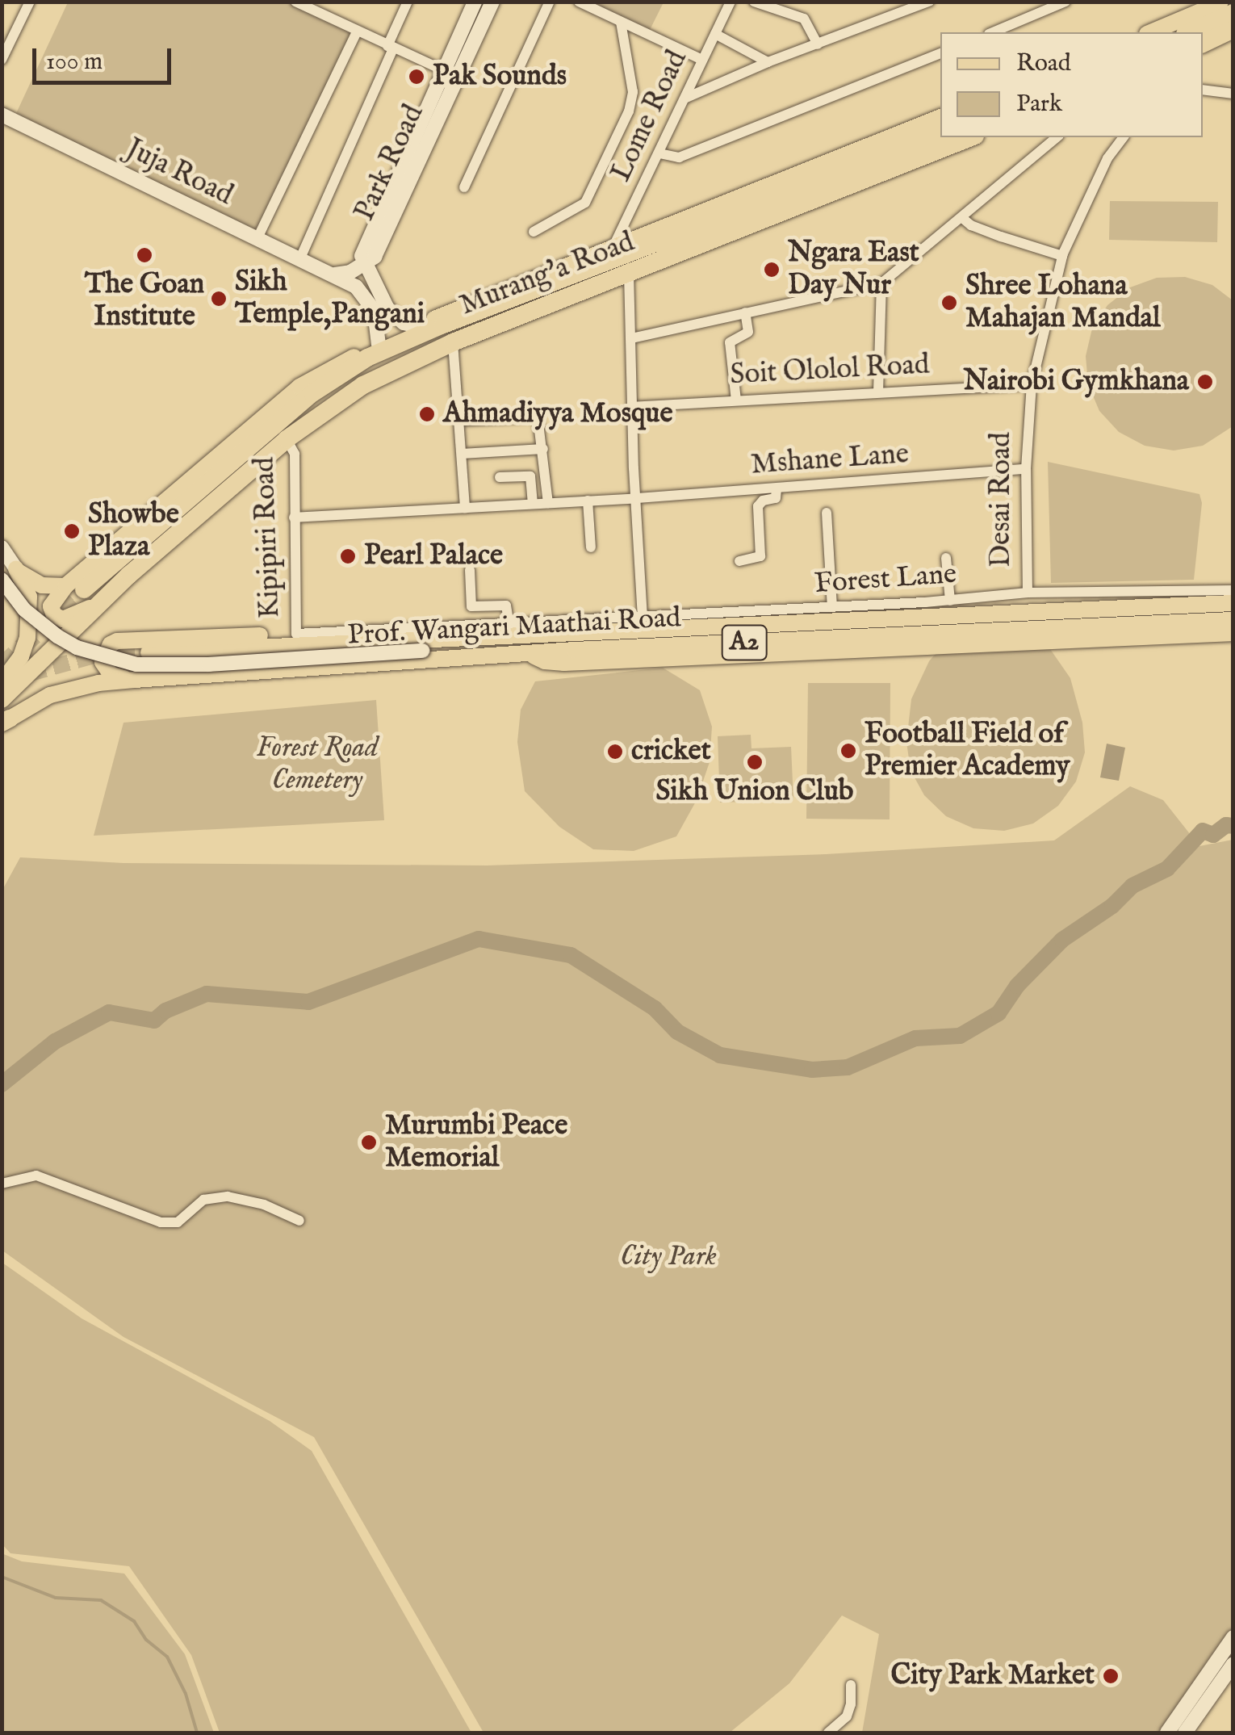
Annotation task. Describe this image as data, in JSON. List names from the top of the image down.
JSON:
{
  "streets": {
    "highway": ["Murang'a Road"],
    "main road": [
      "Park Road",
      "Juja Road",
      "Prof. Wangari Maathai Road",
      "A2"
    ],
    "street": [
      "Lome Road",
      "Soit Ololol Road",
      "Mshane Lane",
      "Desai Road",
      "Kipipiri Road",
      "Forest Lane"
    ]
  },
  "crossings": [
    ["Lome Road", "Murang'a Road"],
    ["Park Road", "Murang'a Road"],
    ["Juja Road", "Murang'a Road"],
    ["Murang'a Road", "Kipipiri Road"],
    ["Soit Ololol Road", "Desai Road"],
    ["Mshane Lane", "Desai Road"],
    ["Mshane Lane", "Kipipiri Road"],
    ["Desai Road", "Forest Lane"],
    ["Kipipiri Road", "Prof. Wangari Maathai Road"],
    ["Forest Lane", "Prof. Wangari Maathai Road"]
  ],
  "parks": ["Forest Road Cemetery", "City Park"],
  "places": [
    "Pak Sounds",
    "The Goan Institute",
    "Ngara East Day Nur",
    "Sikh Temple,Pangani",
    "Shree Lohana Mahajan Mandal",
    "Nairobi Gymkhana",
    "Ahmadiyya Mosque",
    "Showbe Plaza",
    "Pearl Palace",
    "Football Field of Premier Academy",
    "cricket",
    "Sikh Union Club",
    "Murumbi Peace Memorial",
    "City Park Market"
  ],
  "legend": ["Road", "Park"],
  "scale_bar": "100 m"
}
